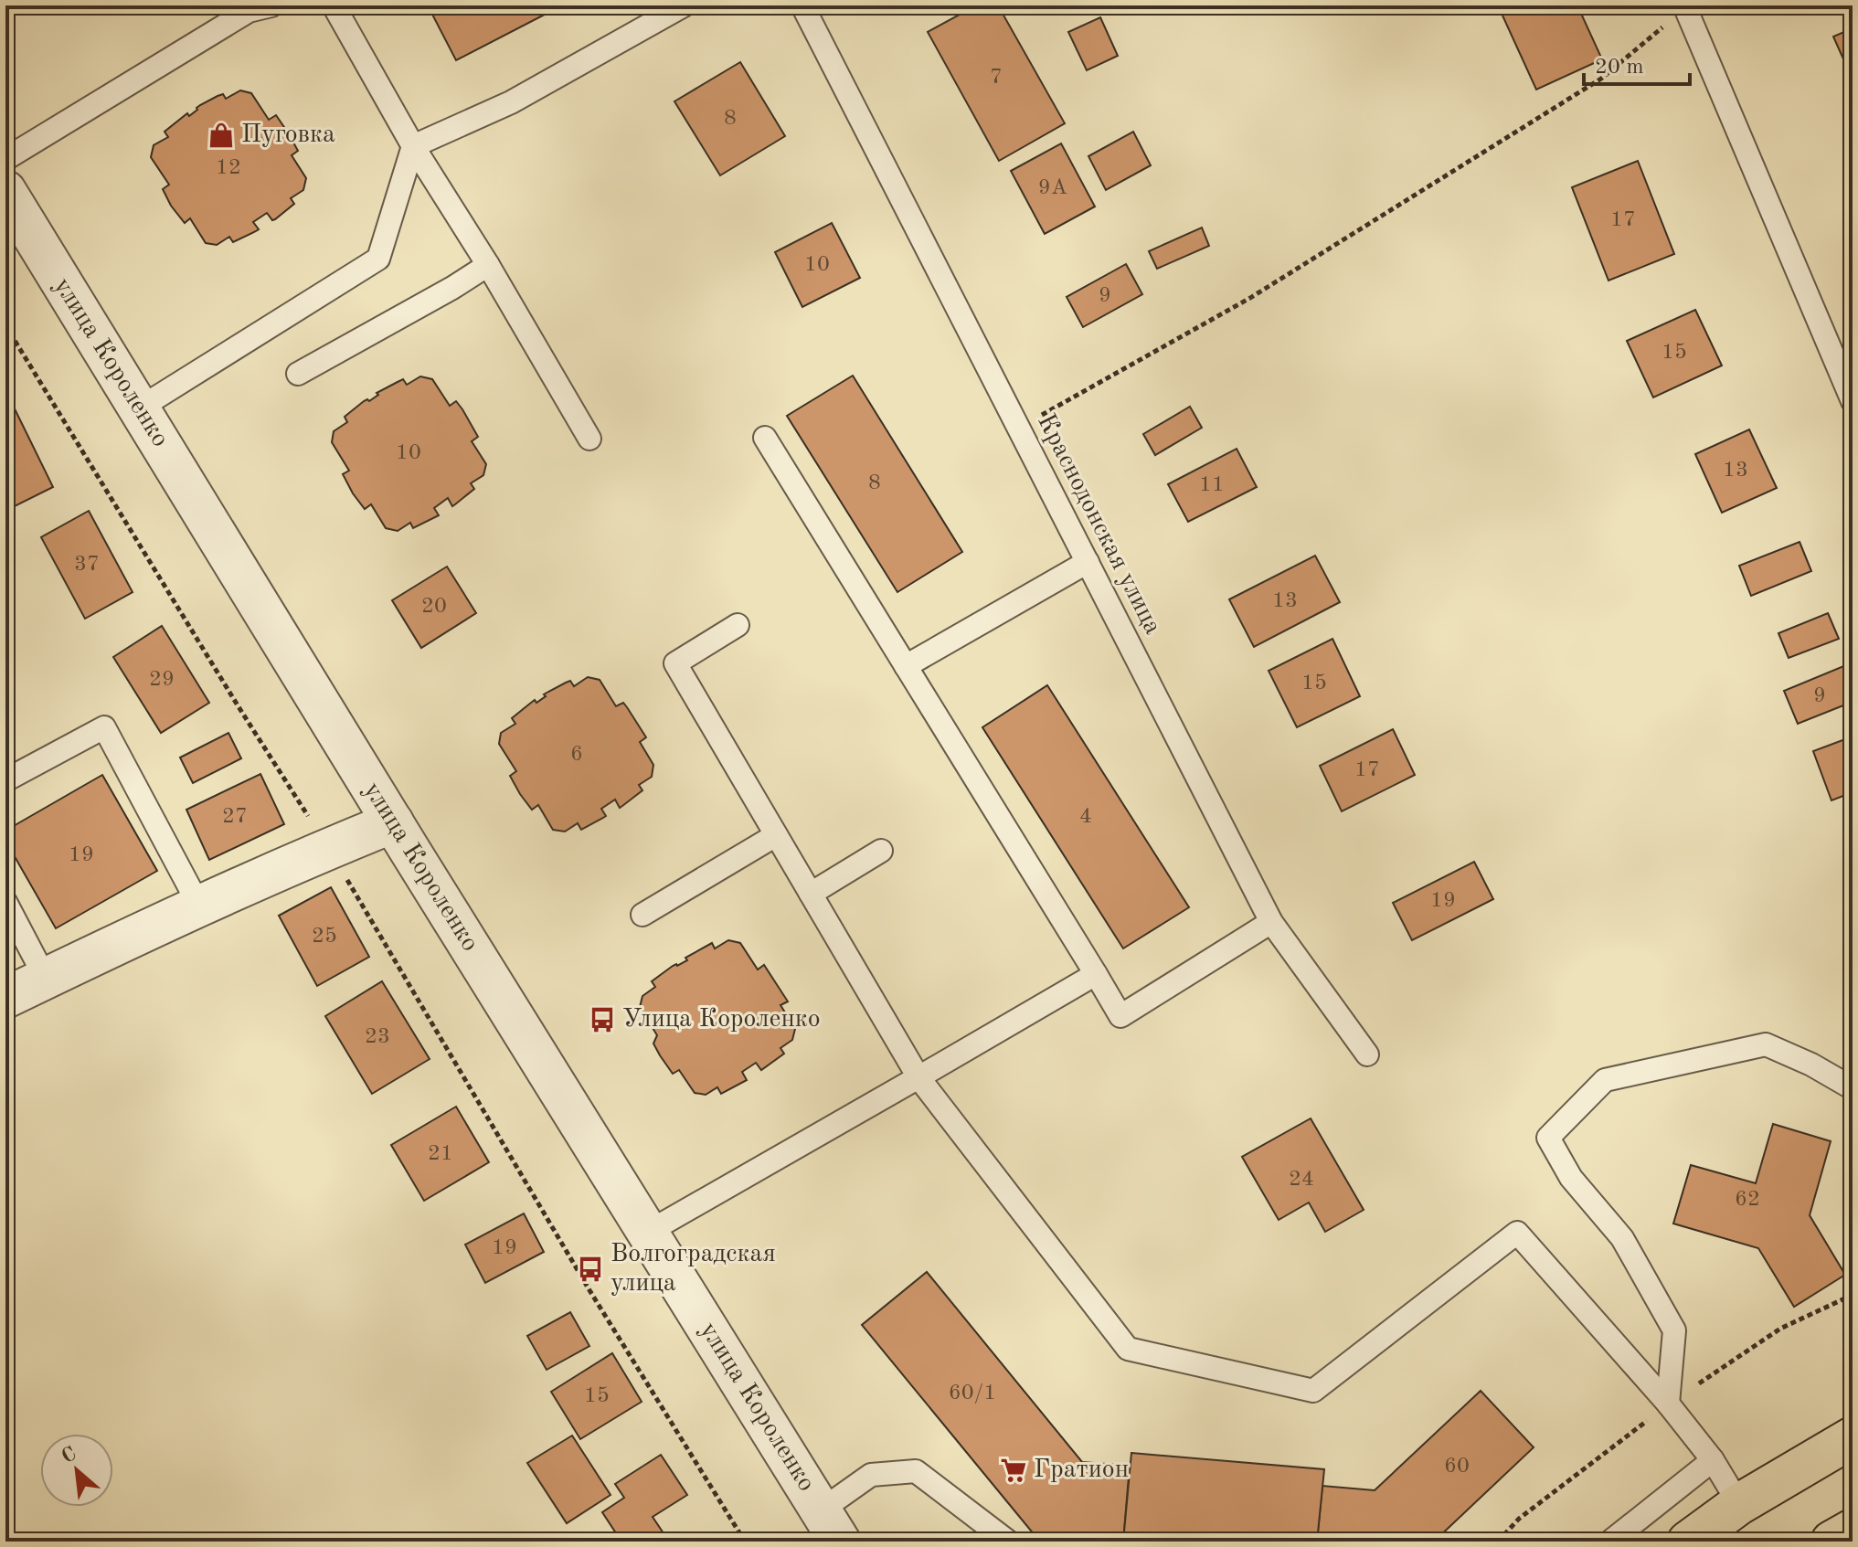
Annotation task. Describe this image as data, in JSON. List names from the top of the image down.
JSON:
{
  "streets": {
    "street": ["улица Короленко"],
    "lane": ["Краснодонская улица"]
  },
  "places": {
    "shop": ["Пуговка"],
    "bus stop": ["Улица Короленко", "Волгоградская улица"],
    "supermarket": ["Гратион"]
  },
  "house_numbers": [
    "7",
    "8",
    "12",
    "9А",
    "17",
    "10",
    "9",
    "15",
    "10",
    "13",
    "8",
    "11",
    "37",
    "13",
    "20",
    "29",
    "15",
    "9",
    "6",
    "17",
    "27",
    "4",
    "19",
    "19",
    "25",
    "23",
    "21",
    "24",
    "62",
    "19",
    "60/1",
    "15",
    "60"
  ],
  "scale_bar": "20 m",
  "north": "top left"
}
